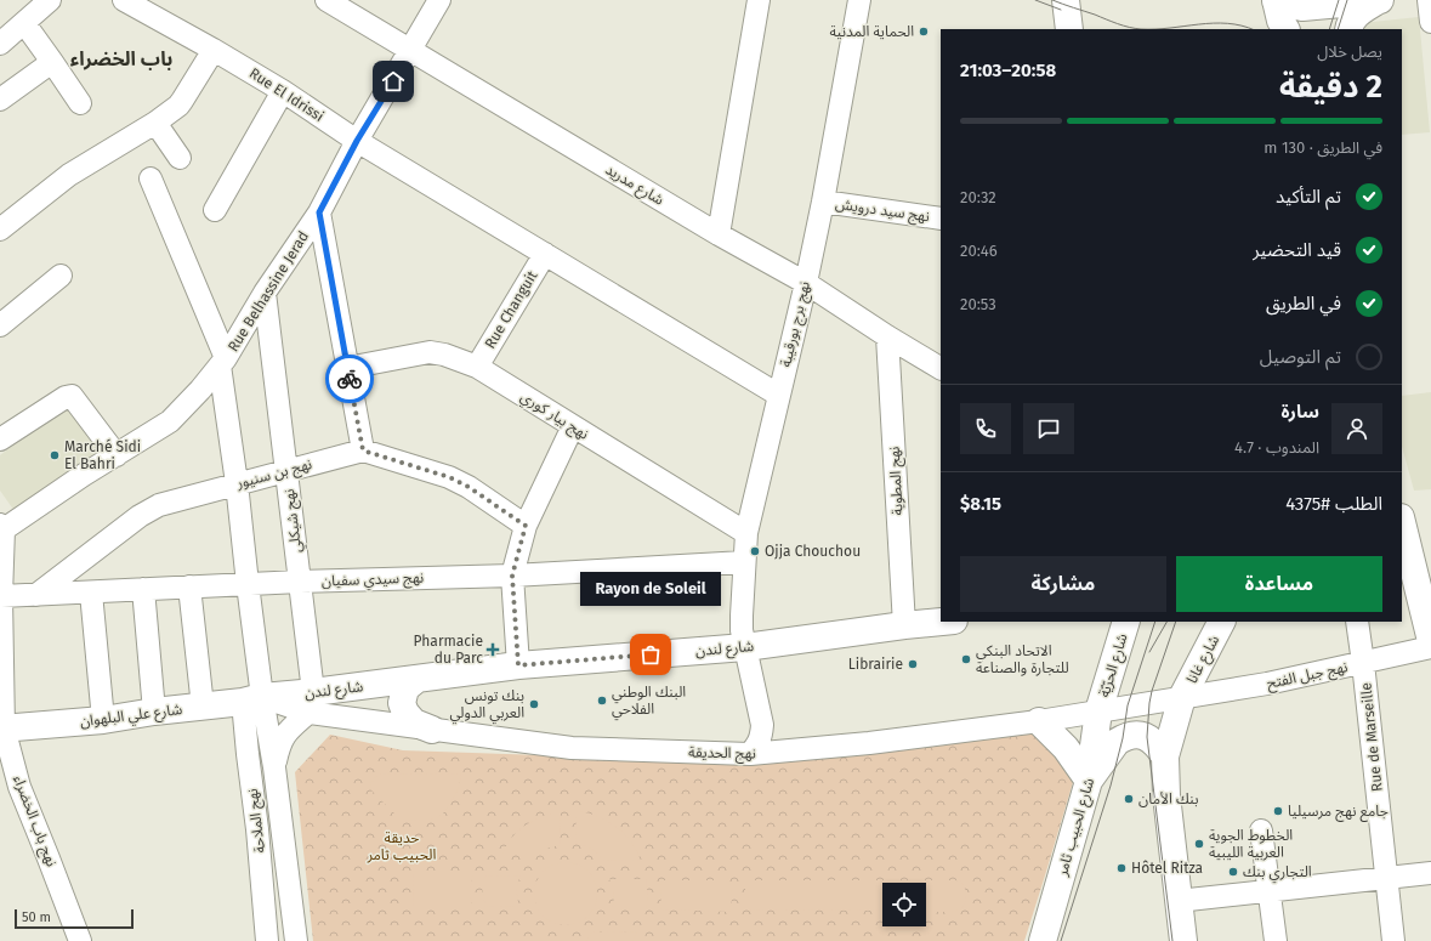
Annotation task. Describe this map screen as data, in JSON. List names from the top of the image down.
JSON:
{
  "streets": {
    "main road": [
      "شارع لندن",
      "شارع غانا",
      "شارع الحرّيّة",
      "شارع علي البلهوان",
      "شارع الحبيب ثامر"
    ],
    "street": [
      "Rue El Idrissi",
      "شارع مدريد",
      "نهج سيد درويش",
      "Rue Belhassine Jerad",
      "Rue Changuit",
      "نهج برج بورقيبة",
      "نهج بيار كوري",
      "نهج بن سنيور",
      "نهج المطوية",
      "نهج شيكلي",
      "نهج سيدي سفيان",
      "نهج جبل الفتح",
      "Rue de Marseille",
      "نهج الحديقة",
      "نهج باب الخضراء",
      "نهج الملاحة"
    ]
  },
  "crossings": [
    ["Rue El Idrissi", "Rue Belhassine Jerad"],
    ["Rue El Idrissi", "Rue Changuit"],
    ["Rue El Idrissi", "نهج برج بورقيبة"],
    ["شارع مدريد", "Rue Belhassine Jerad"],
    ["شارع مدريد", "نهج برج بورقيبة"],
    ["شارع مدريد", "نهج المطوية"],
    ["نهج سيد درويش", "نهج برج بورقيبة"],
    ["Rue Belhassine Jerad", "نهج شيكلي"],
    ["Rue Belhassine Jerad", "نهج باب الخضراء"],
    ["Rue Changuit", "نهج بيار كوري"],
    ["نهج برج بورقيبة", "نهج بيار كوري"],
    ["نهج برج بورقيبة", "نهج سيدي سفيان"],
    ["نهج برج بورقيبة", "شارع لندن"],
    ["نهج برج بورقيبة", "نهج الحديقة"],
    ["نهج بن سنيور", "نهج شيكلي"],
    ["نهج بن سنيور", "نهج سيدي سفيان"],
    ["نهج المطوية", "شارع لندن"],
    ["نهج شيكلي", "نهج سيدي سفيان"],
    ["نهج شيكلي", "شارع لندن"],
    ["نهج شيكلي", "نهج الحديقة"],
    ["نهج سيدي سفيان", "نهج باب الخضراء"],
    ["شارع لندن", "شارع علي البلهوان"],
    ["شارع لندن", "نهج الحديقة"],
    ["شارع لندن", "نهج الملاحة"],
    ["شارع غانا", "نهج جبل الفتح"],
    ["شارع غانا", "نهج الحديقة"],
    ["شارع الحرّيّة", "نهج الحديقة"],
    ["شارع الحرّيّة", "شارع الحبيب ثامر"],
    ["نهج جبل الفتح", "Rue de Marseille"],
    ["نهج جبل الفتح", "نهج الحديقة"],
    ["شارع علي البلهوان", "نهج باب الخضراء"],
    ["شارع علي البلهوان", "نهج الملاحة"],
    ["نهج الحديقة", "شارع الحبيب ثامر"]
  ],
  "districts": ["باب الخضراء"],
  "parks": ["حديقة الحبيب ثامر"],
  "places": {
    "other": [
      "الحماية المدنية",
      "Marché Sidi El Bahri",
      "Ojja Chouchou",
      "Rayon de Soleil",
      "الاتحاد البنكي للتجارة والصناعة",
      "Librairie",
      "البنك الوطني الفلاحي",
      "بنك تونس العربي الدولي",
      "بنك الأمان",
      "جامع نهج مرسيليا",
      "الخطوط الجوية العربية الليبية",
      "Hôtel Ritza",
      "التجاري بنك"
    ],
    "health": ["Pharmacie du Parc"]
  },
  "scale_bar": "50 m",
  "page": {
    "heading": ["2 دقيقة", "يصل خلال", "20:58–21:03"],
    "panel": [
      "سارة",
      "المندوب · 4.7",
      "الطلب #4375",
      "$8.15"
    ],
    "bar": "في الطريق · 130 m",
    "list": [
      ["تم التأكيد", "20:32"],
      ["قيد التحضير", "20:46"],
      ["في الطريق", "20:53"],
      "تم التوصيل"
    ],
    "buttons": ["مساعدة", "مشاركة"],
    "bubble": "Rayon de Soleil",
    "scale": "50 m"
  }
}
